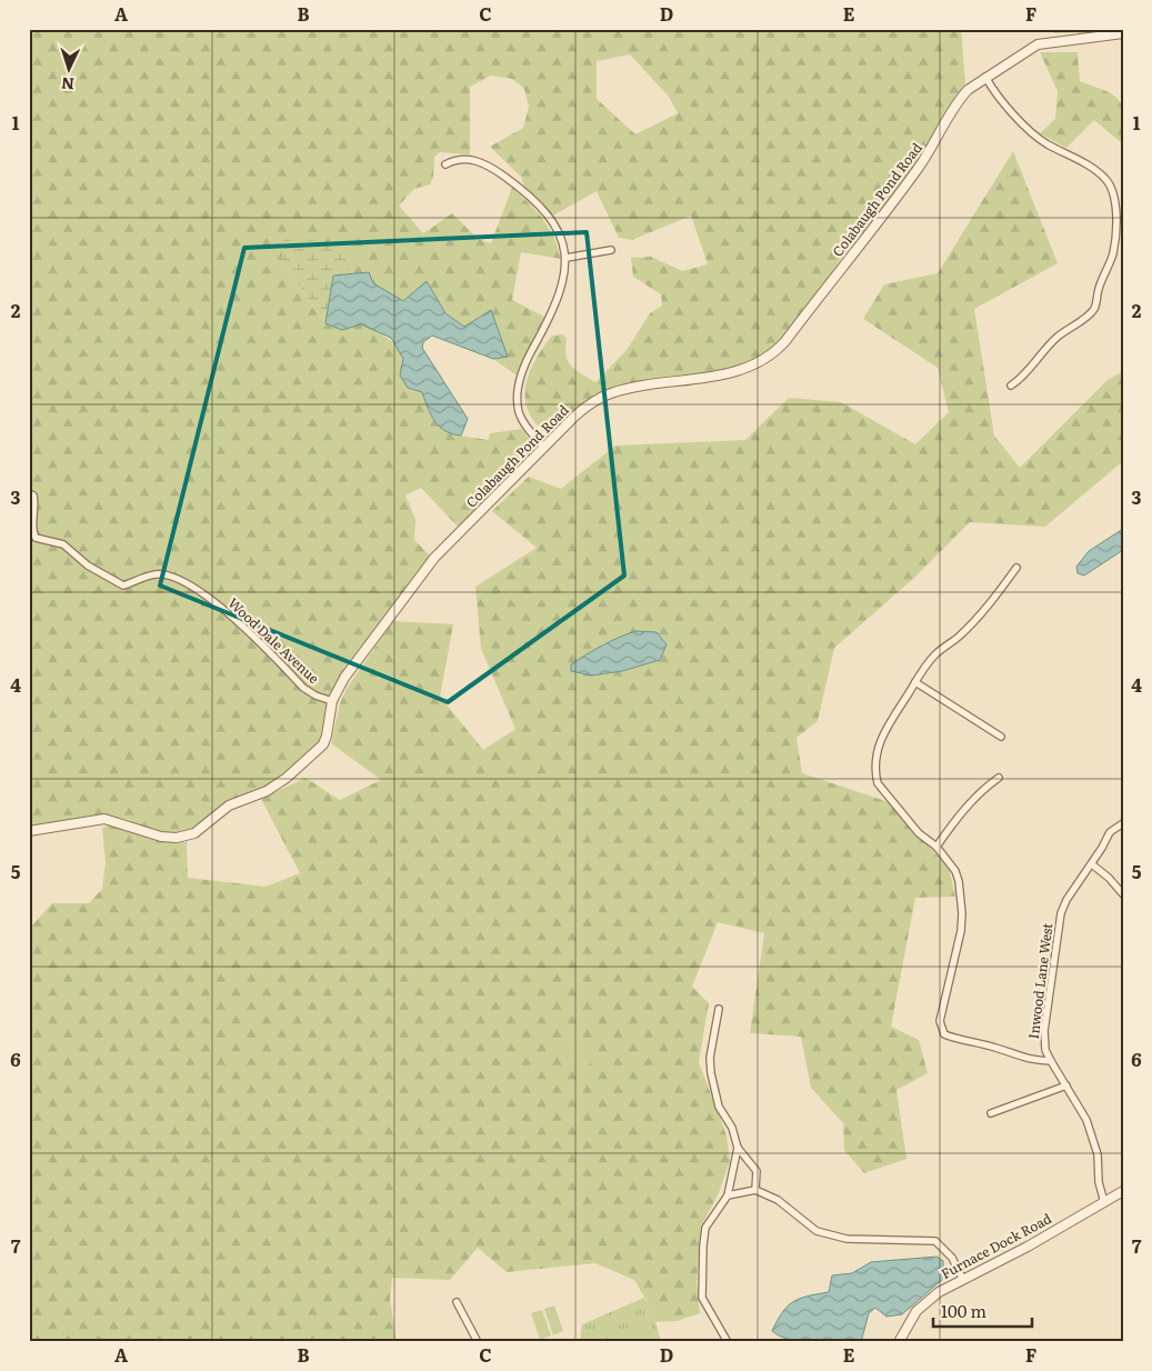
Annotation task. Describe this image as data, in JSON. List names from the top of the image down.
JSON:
{
  "streets": {
    "street": [
      "Colabaugh Pond Road",
      "Wood Dale Avenue",
      "Inwood Lane West",
      "Furnace Dock Road"
    ]
  },
  "crossings": [
    ["Colabaugh Pond Road", "Wood Dale Avenue"]
  ],
  "scale_bar": "100 m",
  "north": "bottom",
  "grid": {
    "columns": [
      "A",
      "B",
      "C",
      "D",
      "E",
      "F"
    ],
    "rows": [
      "1",
      "2",
      "3",
      "4",
      "5",
      "6",
      "7"
    ]
  }
}
